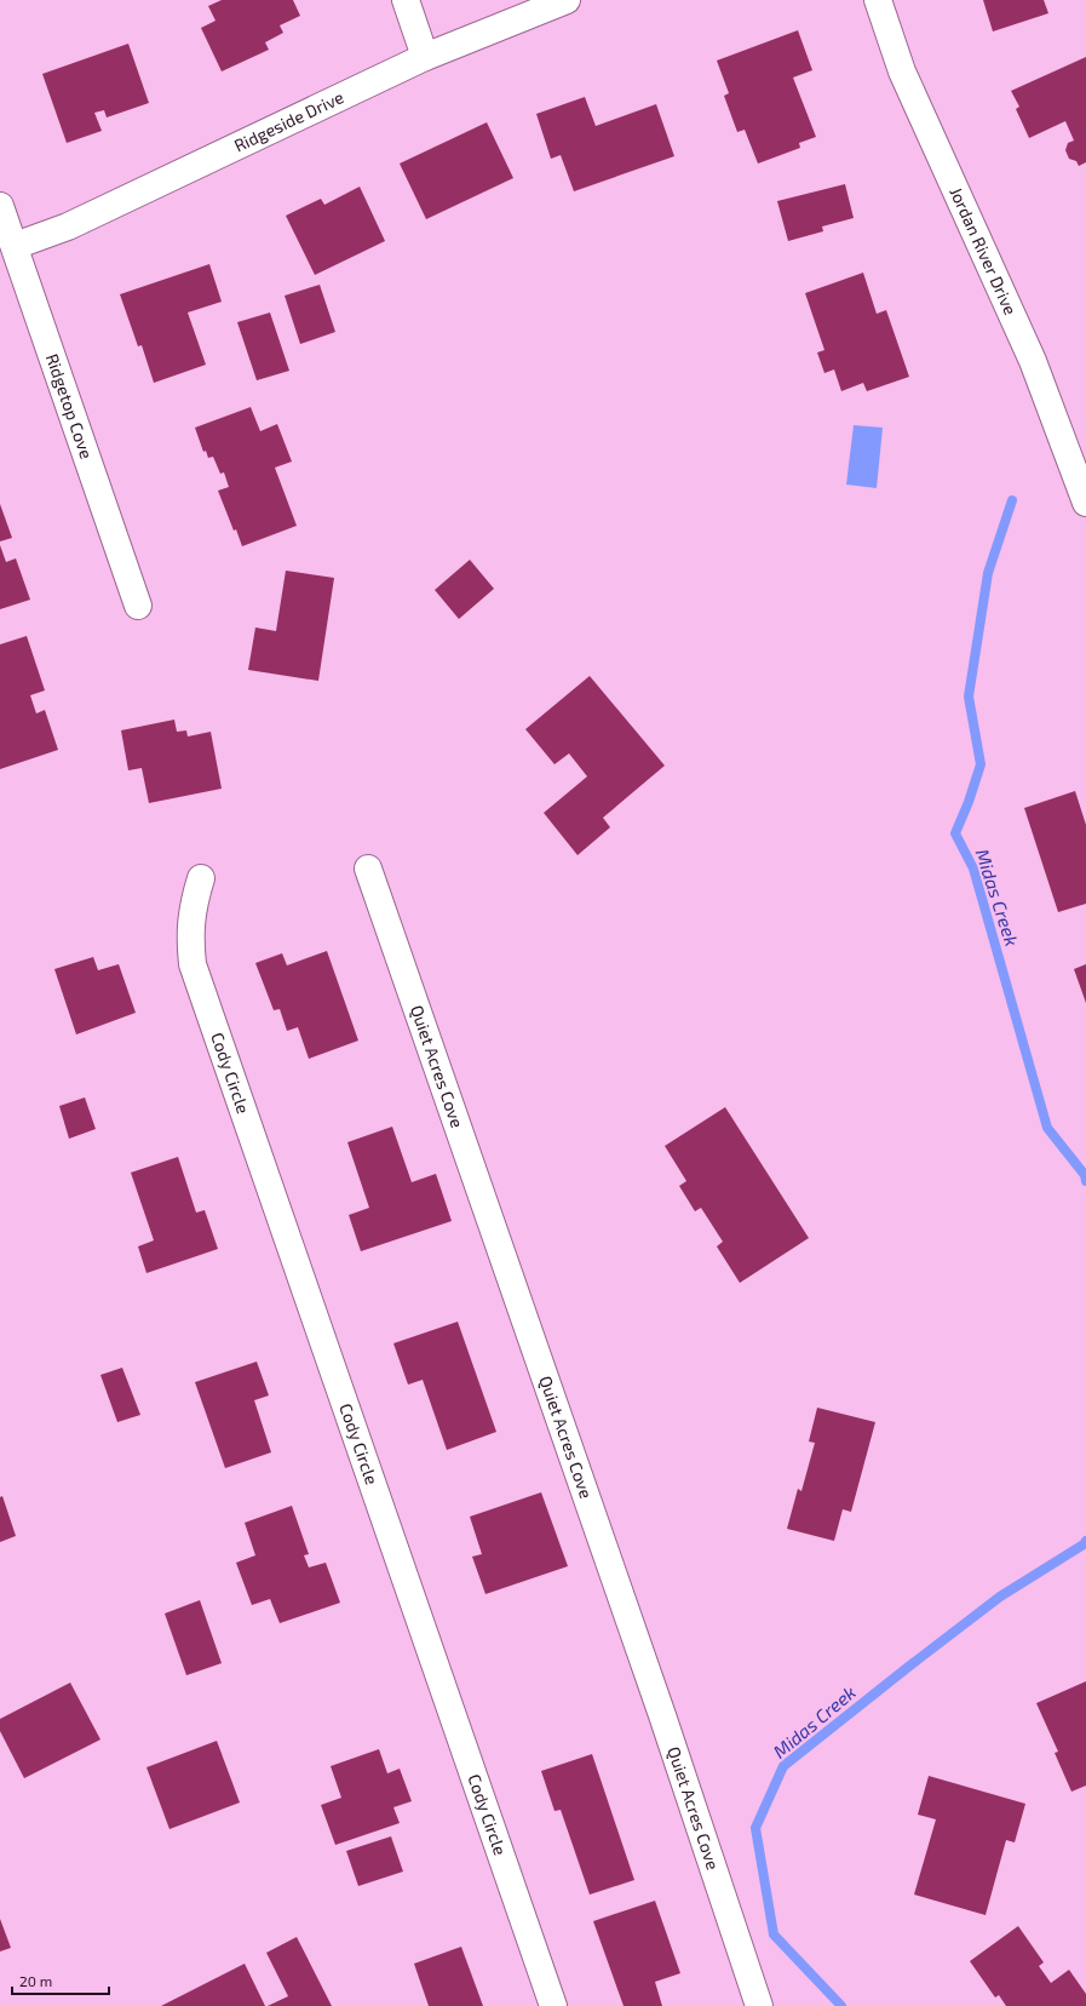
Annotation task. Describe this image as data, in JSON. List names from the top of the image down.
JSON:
{
  "streets": {
    "street": [
      "Ridgeside Drive",
      "Jordan River Drive",
      "Ridgetop Cove",
      "Quiet Acres Cove",
      "Cody Circle"
    ]
  },
  "crossings": [
    ["Ridgeside Drive", "Ridgetop Cove"]
  ],
  "water": ["Midas Creek"],
  "scale_bar": "20 m"
}
